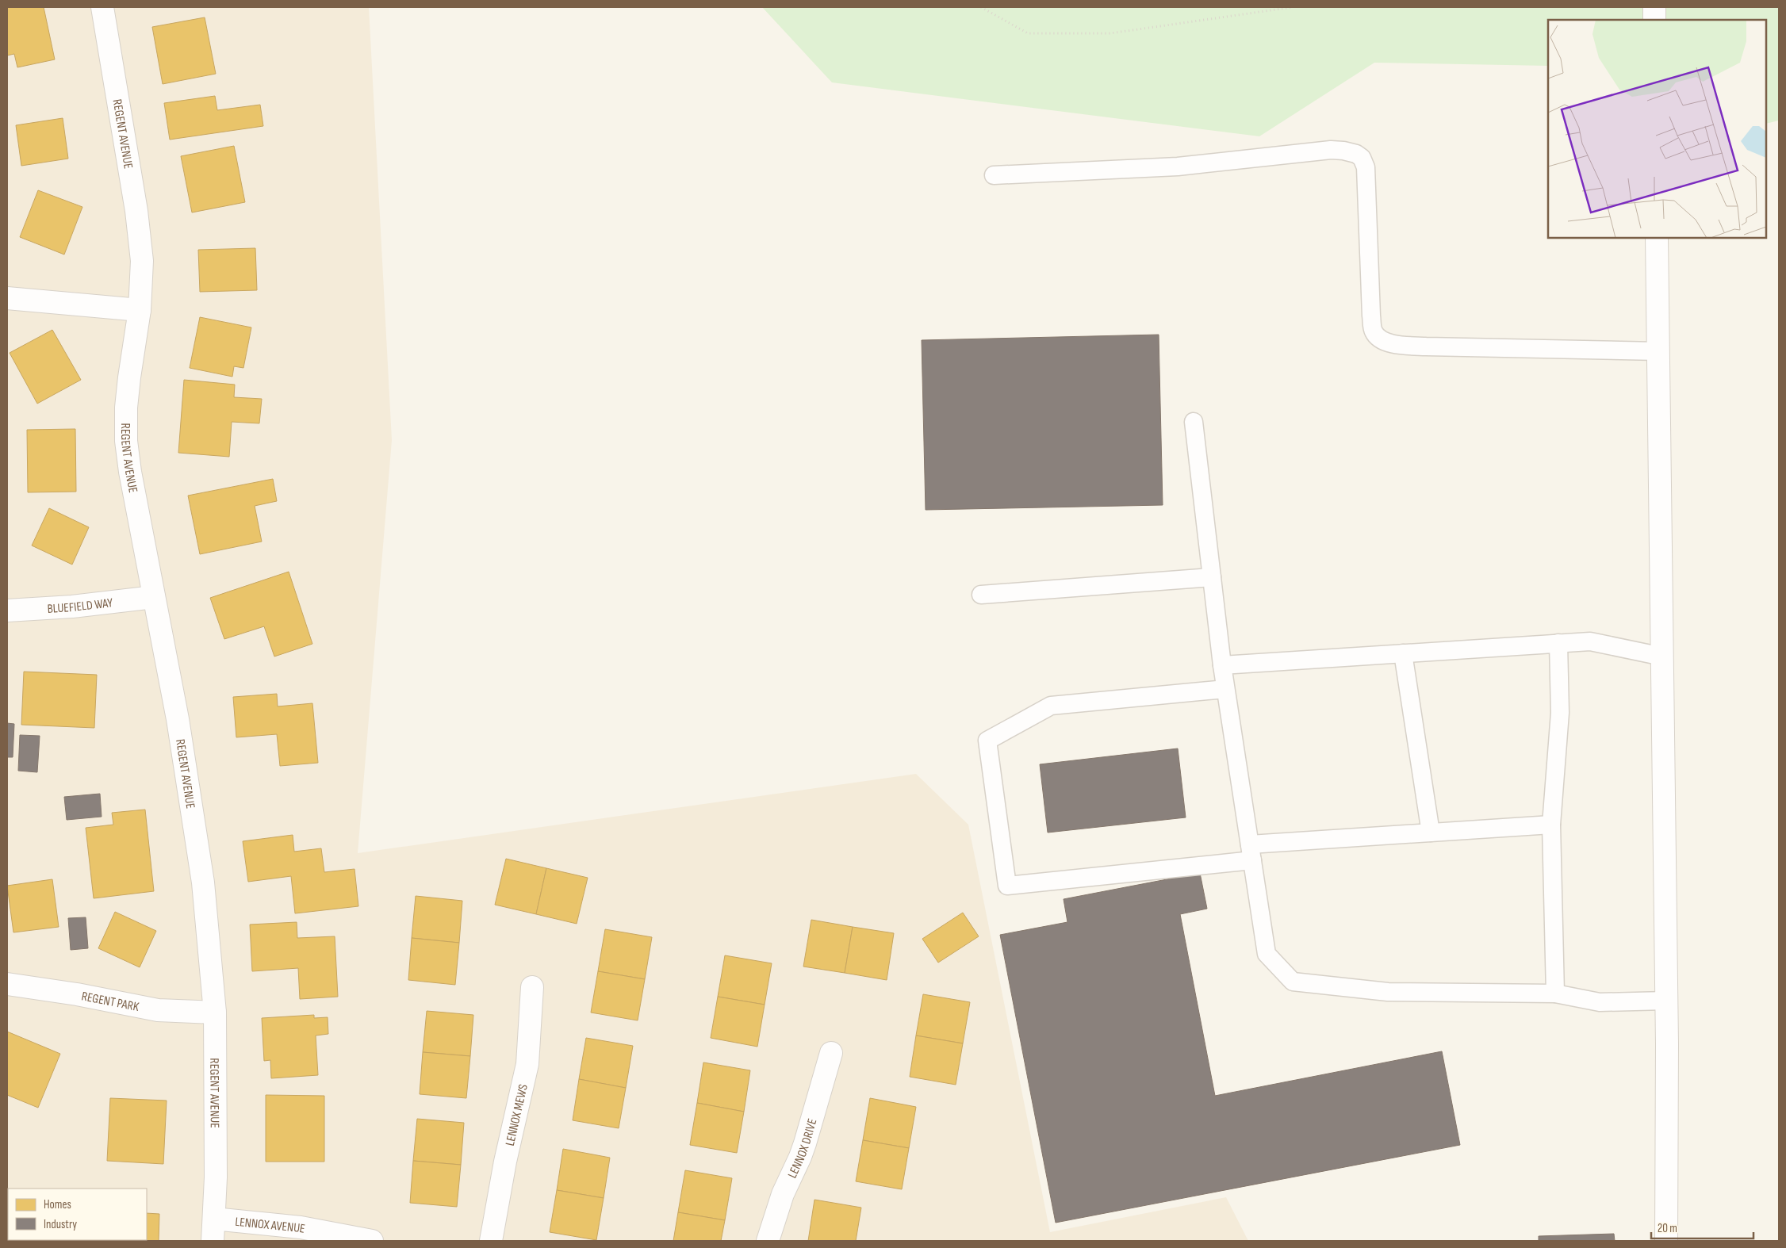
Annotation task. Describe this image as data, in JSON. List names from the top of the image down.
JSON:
{
  "streets": {
    "street": [
      "REGENT AVENUE",
      "BLUEFIELD WAY",
      "REGENT PARK",
      "LENNOX MEWS",
      "LENNOX DRIVE",
      "LENNOX AVENUE"
    ]
  },
  "crossings": [
    ["REGENT AVENUE", "BLUEFIELD WAY"],
    ["REGENT AVENUE", "REGENT PARK"],
    ["REGENT AVENUE", "LENNOX AVENUE"]
  ],
  "legend": ["Homes", "Industry"],
  "scale_bar": "20 m"
}
